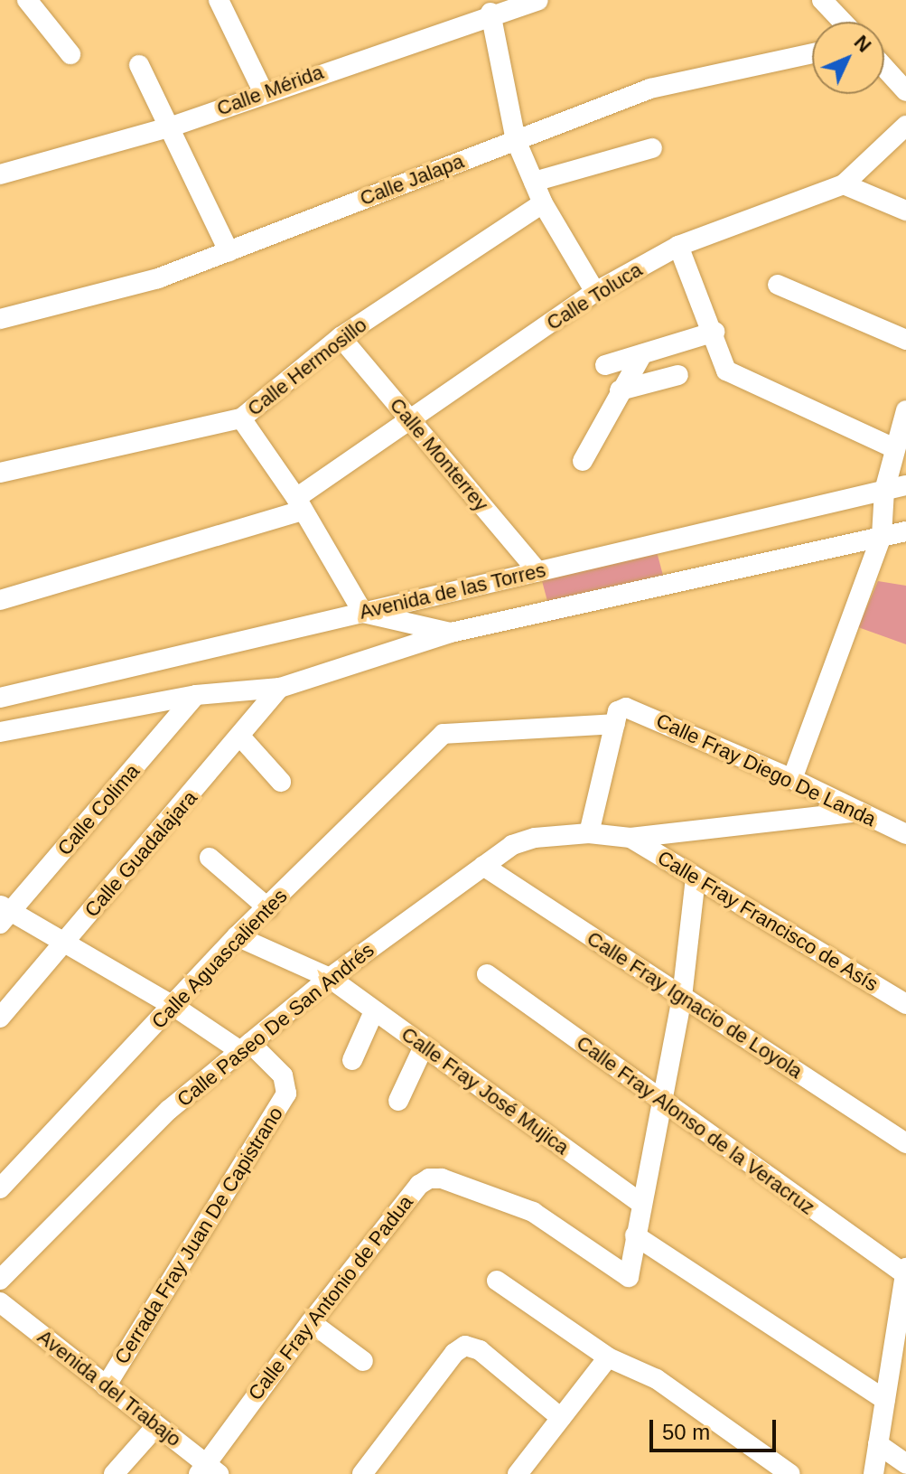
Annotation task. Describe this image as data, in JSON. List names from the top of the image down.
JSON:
{
  "streets": {
    "street": [
      "Calle Mérida",
      "Calle Jalapa",
      "Calle Toluca",
      "Calle Hermosillo",
      "Calle Monterrey",
      "Avenida de las Torres",
      "Calle Fray Diego De Landa",
      "Calle Colima",
      "Calle Guadalajara",
      "Calle Fray Francisco de Asís",
      "Calle Aguascalientes",
      "Calle Fray Ignacio de Loyola",
      "Calle Paseo De San Andrés",
      "Calle Fray José Mujica",
      "Calle Fray Alonso de la Veracruz",
      "Cerrada Fray Juan De Capistrano",
      "Calle Fray Antonio de Padua",
      "Avenida del Trabajo"
    ]
  },
  "crossings": [
    ["Calle Toluca", "Calle Monterrey"],
    ["Calle Hermosillo", "Calle Monterrey"],
    ["Calle Monterrey", "Avenida de las Torres"],
    ["Avenida de las Torres", "Calle Colima"],
    ["Avenida de las Torres", "Calle Guadalajara"],
    ["Calle Fray Diego De Landa", "Calle Aguascalientes"],
    ["Calle Fray Francisco de Asís", "Calle Paseo De San Andrés"],
    ["Calle Aguascalientes", "Calle Fray José Mujica"],
    ["Calle Fray Ignacio de Loyola", "Calle Paseo De San Andrés"],
    ["Calle Paseo De San Andrés", "Calle Fray José Mujica"],
    ["Calle Paseo De San Andrés", "Cerrada Fray Juan De Capistrano"],
    ["Cerrada Fray Juan De Capistrano", "Avenida del Trabajo"],
    ["Calle Fray Antonio de Padua", "Avenida del Trabajo"]
  ],
  "scale_bar": "50 m",
  "north": "top right"
}
